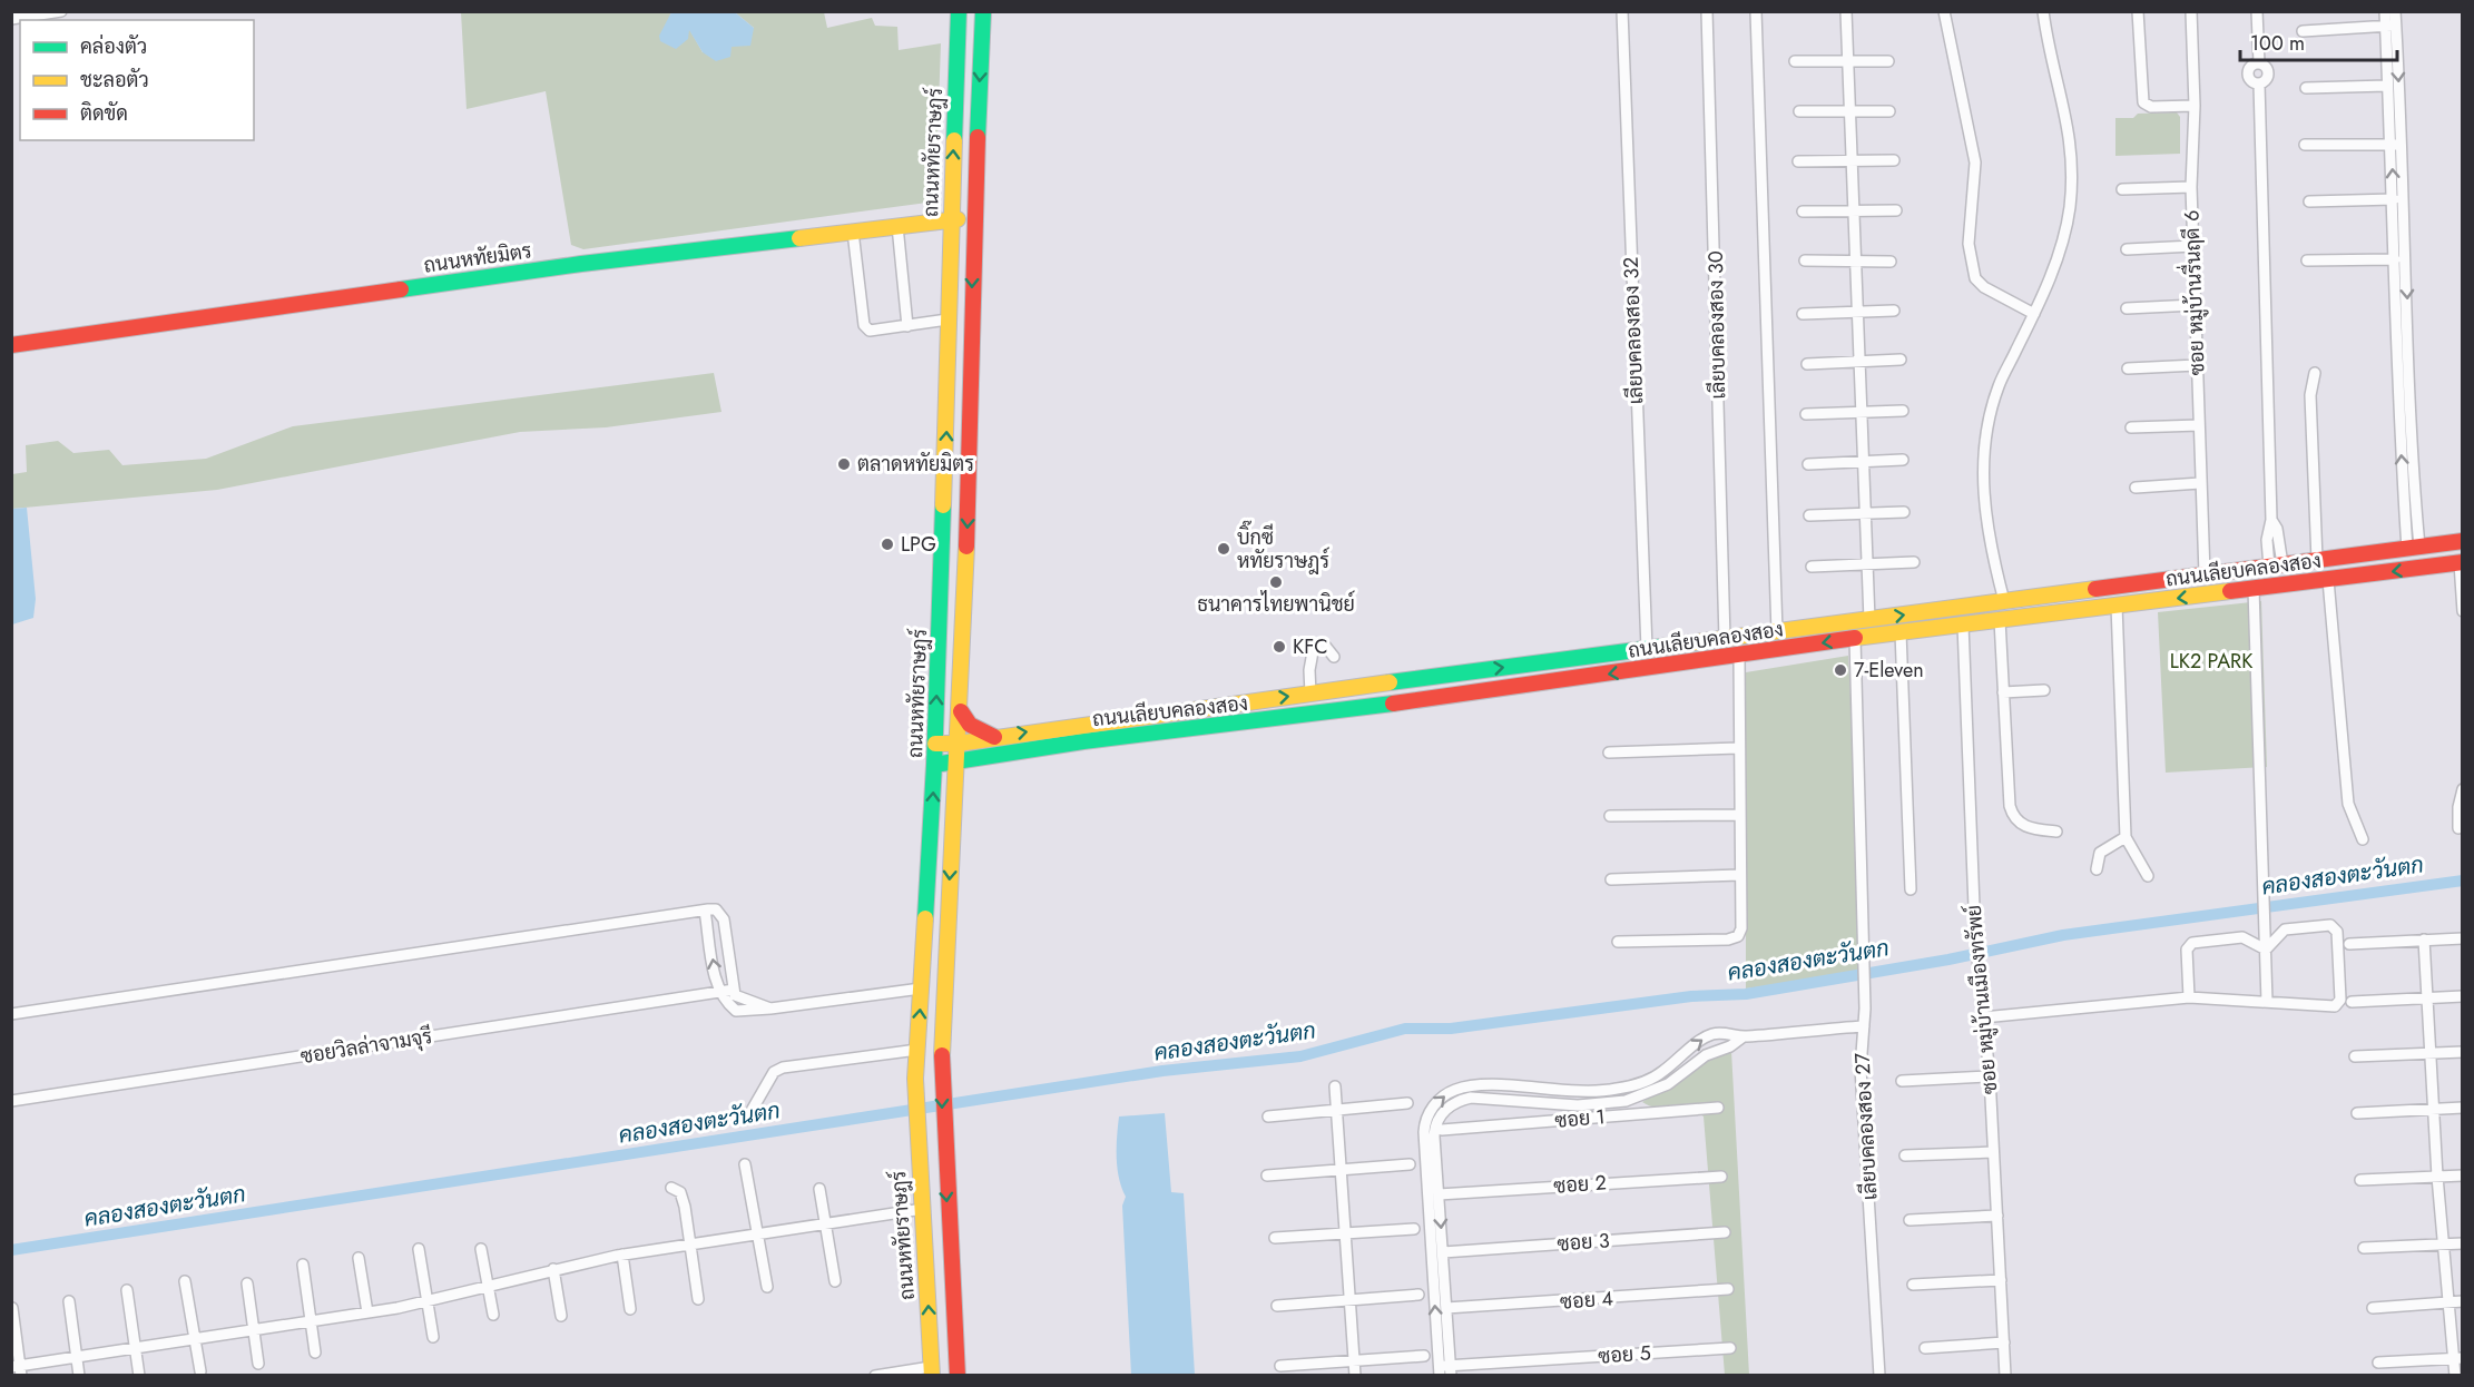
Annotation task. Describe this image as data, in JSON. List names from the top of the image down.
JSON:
{
  "streets": {
    "main road": ["ถนนหทัยราษฎร์", "ถนนหทัยมิตร", "ถนนเลียบคลองสอง"],
    "street": [
      "ซอย หมู่บ้านรื่นฤดี 6",
      "เลียบคลองสอง 30",
      "เลียบคลองสอง 32",
      "ซอย หมู่บ้านเมืองทรัพย์",
      "ซอยวิลล่าจามจุรี",
      "ซอย 1",
      "เลียบคลองสอง 27",
      "ซอย 2",
      "ซอย 3",
      "ซอย 4",
      "ซอย 5"
    ]
  },
  "crossings": [
    ["ถนนหทัยราษฎร์", "ถนนหทัยมิตร"],
    ["ถนนหทัยราษฎร์", "ถนนเลียบคลองสอง"],
    ["ซอย หมู่บ้านรื่นฤดี 6", "ถนนเลียบคลองสอง"],
    ["เลียบคลองสอง 30", "ถนนเลียบคลองสอง"],
    ["เลียบคลองสอง 32", "ถนนเลียบคลองสอง"],
    ["ถนนเลียบคลองสอง", "ซอย หมู่บ้านเมืองทรัพย์"],
    ["ถนนเลียบคลองสอง", "เลียบคลองสอง 27"]
  ],
  "water": ["คลองสองตะวันตก"],
  "parks": ["LK2 PARK"],
  "places": [
    "ตลาดหทัยมิตร",
    "LPG",
    "บิ๊กซี หทัยราษฎร์",
    "ธนาคารไทยพานิชย์",
    "KFC",
    "7-Eleven"
  ],
  "legend": ["คล่องตัว", "ชะลอตัว", "ติดขัด"],
  "scale_bar": "100 m"
}
